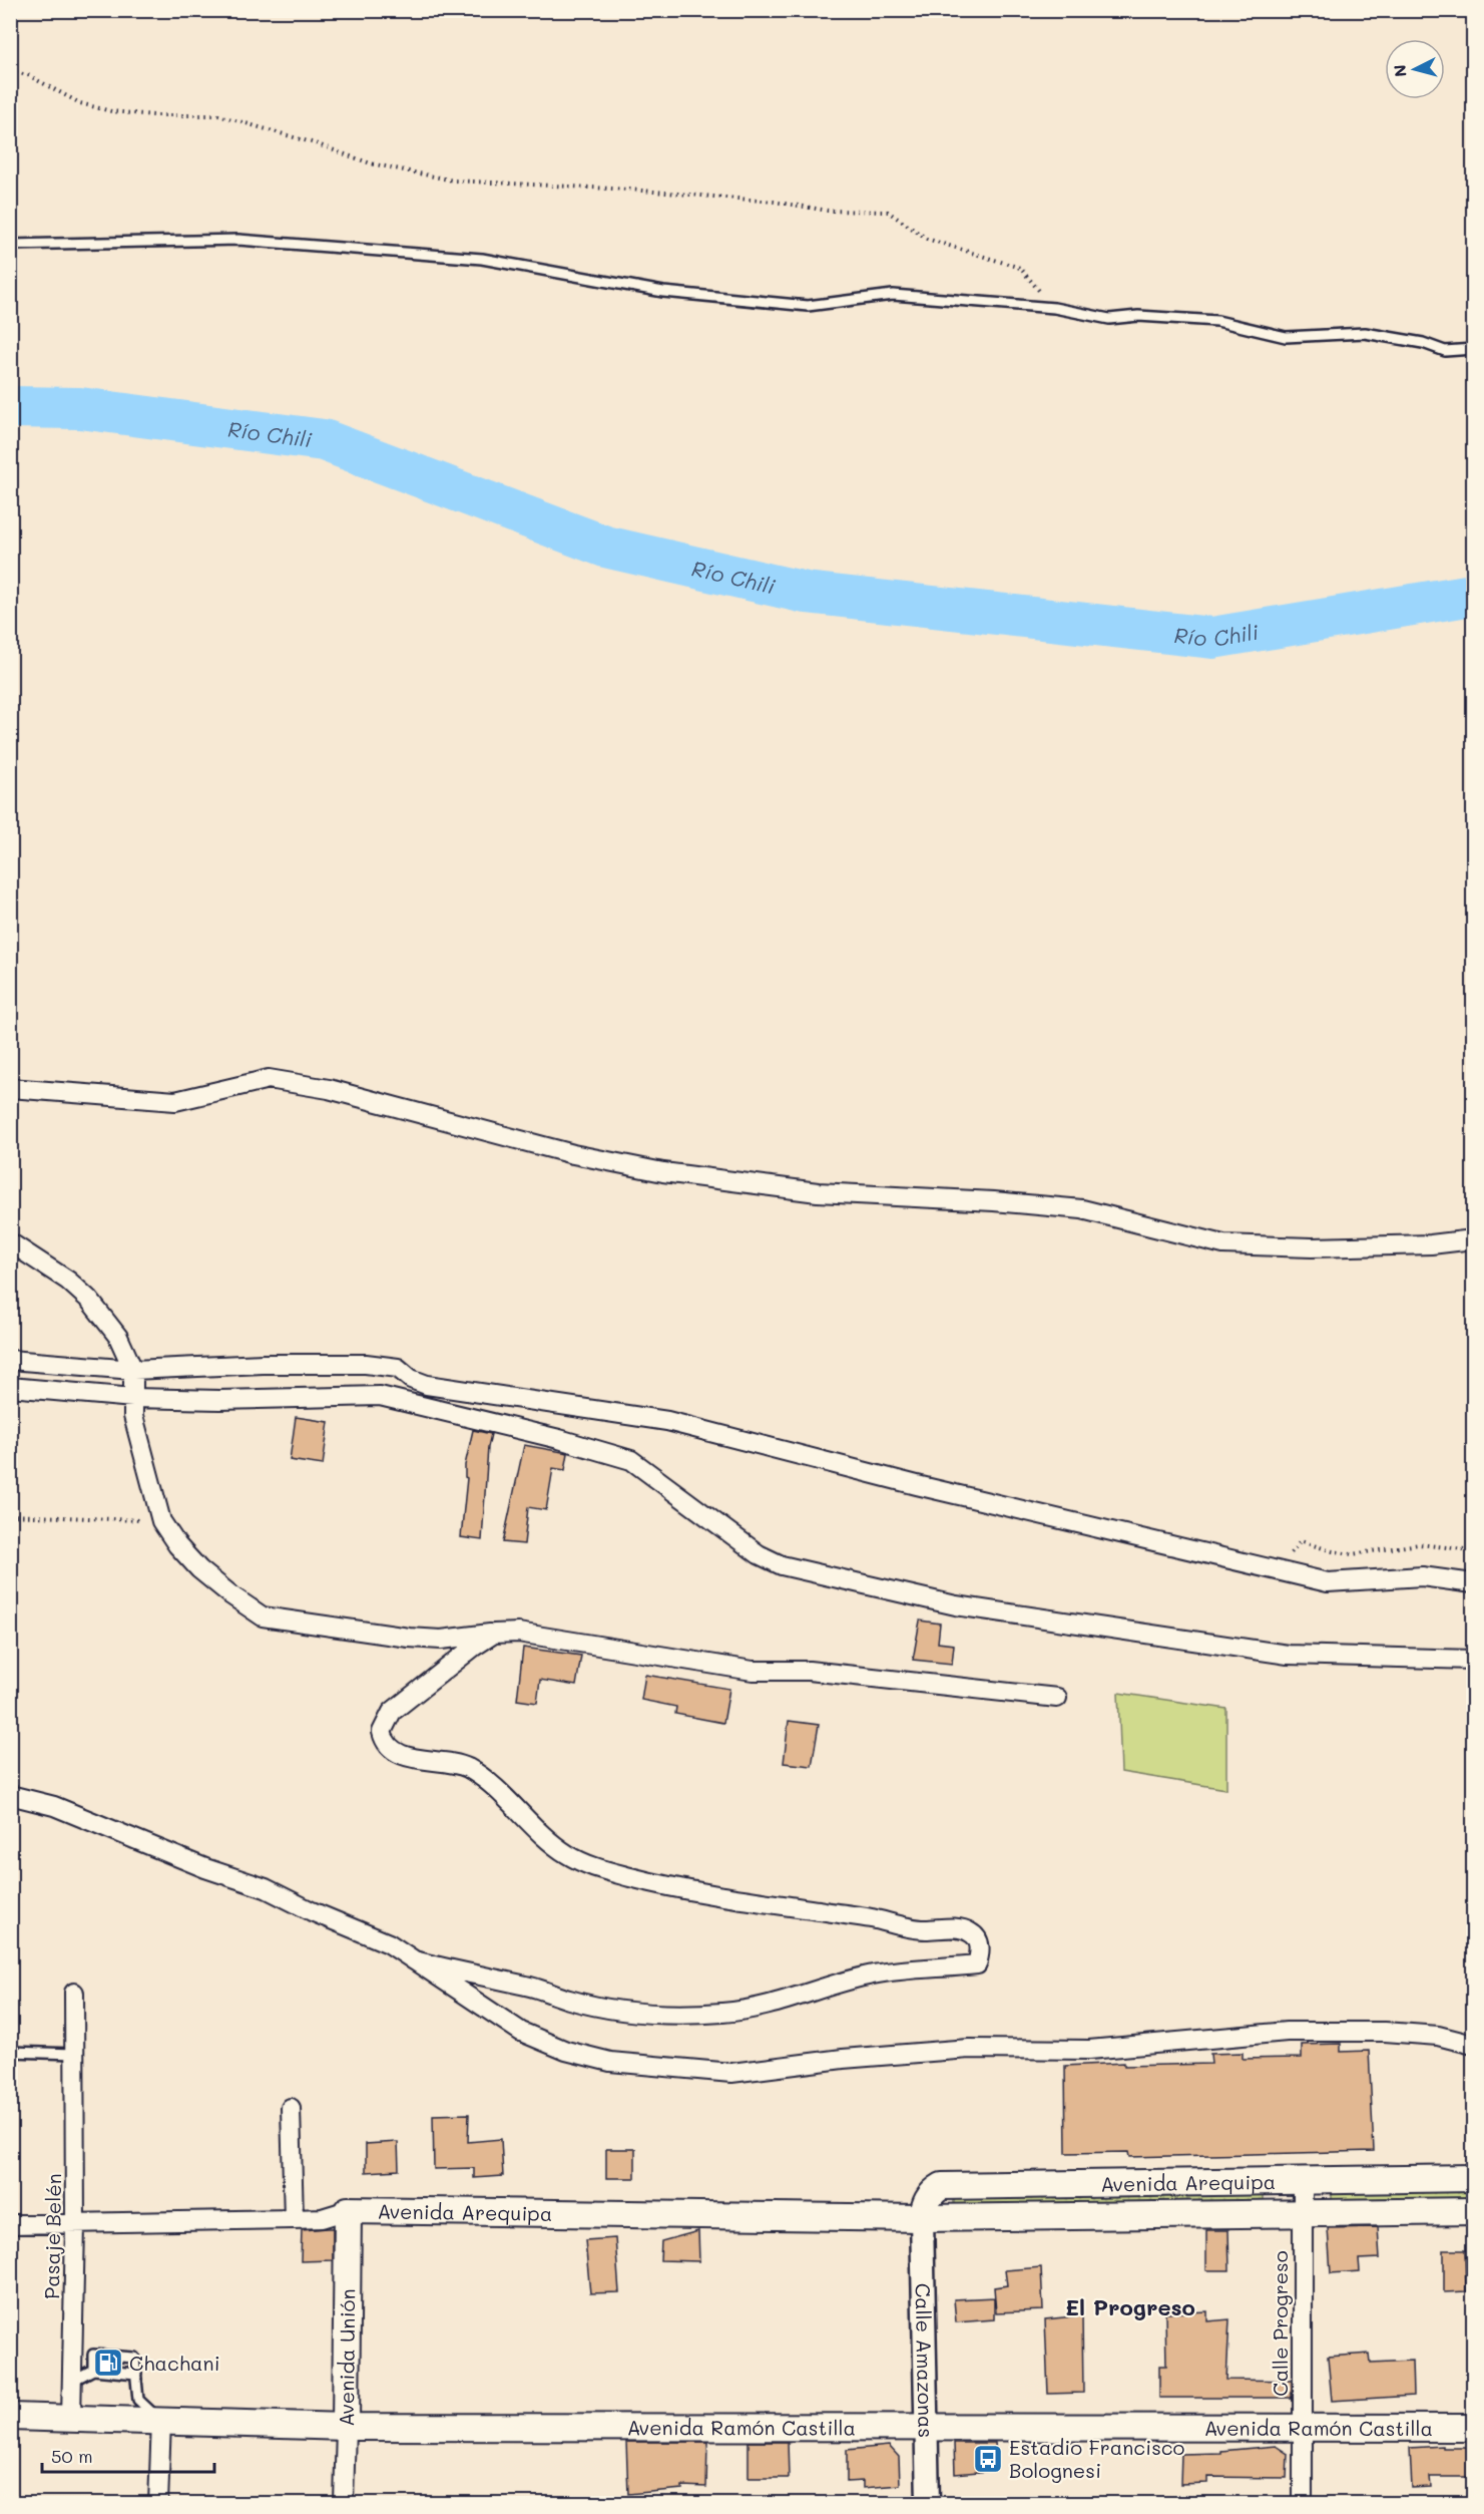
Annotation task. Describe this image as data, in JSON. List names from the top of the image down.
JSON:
{
  "streets": {
    "main road": ["Avenida Arequipa", "Avenida Unión", "Avenida Ramón Castilla"],
    "street": ["Pasaje Belén", "Calle Progreso", "Calle Amazonas"]
  },
  "crossings": [
    ["Avenida Arequipa", "Pasaje Belén"],
    ["Avenida Arequipa", "Calle Progreso"],
    ["Avenida Arequipa", "Avenida Unión"],
    ["Avenida Arequipa", "Calle Amazonas"],
    ["Pasaje Belén", "Avenida Ramón Castilla"],
    ["Calle Progreso", "Avenida Ramón Castilla"],
    ["Avenida Unión", "Avenida Ramón Castilla"],
    ["Calle Amazonas", "Avenida Ramón Castilla"]
  ],
  "districts": ["El Progreso"],
  "water": ["Río Chili"],
  "places": {
    "fuel station": ["Chachani"],
    "bus stop": ["Estadio Francisco Bolognesi"]
  },
  "scale_bar": "50 m",
  "north": "left"
}
